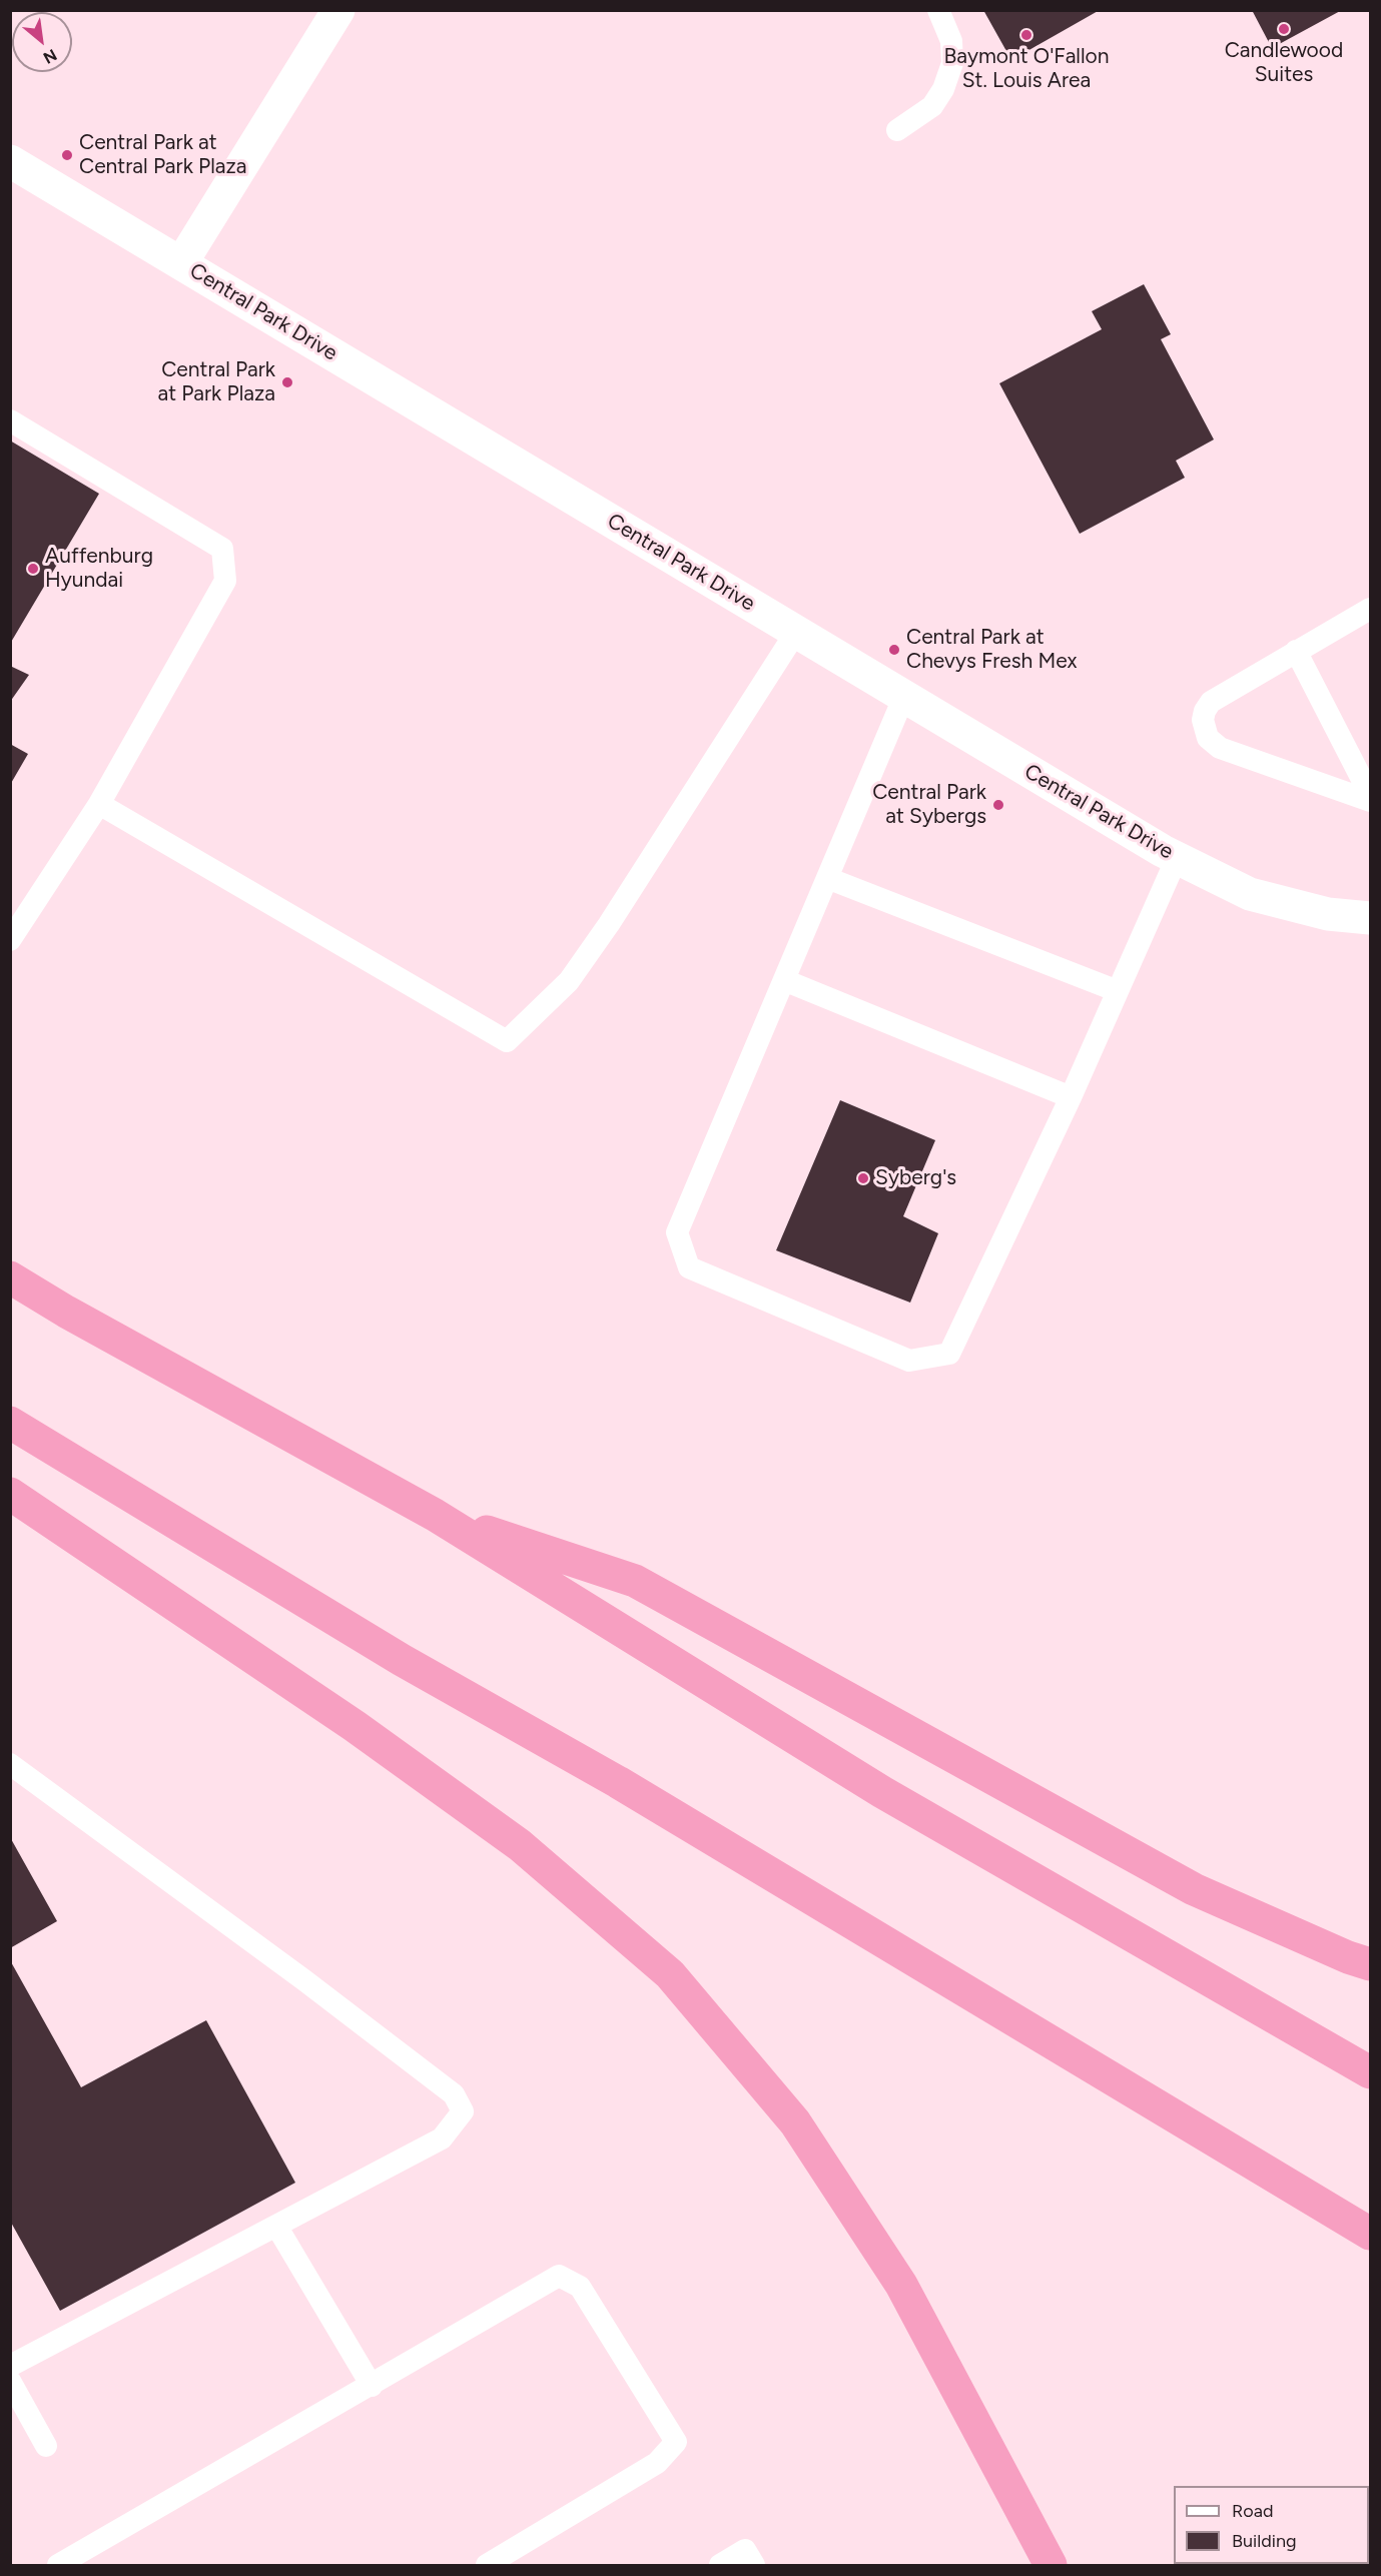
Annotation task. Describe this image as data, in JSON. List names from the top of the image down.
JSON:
{
  "streets": {
    "street": ["Central Park Drive"]
  },
  "places": [
    "Candlewood Suites",
    "Baymont O'Fallon St. Louis Area",
    "Central Park at Central Park Plaza",
    "Central Park at Park Plaza",
    "Auffenburg Hyundai",
    "Central Park at Chevys Fresh Mex",
    "Central Park at Sybergs",
    "Syberg's"
  ],
  "legend": ["Road", "Building"],
  "north": "bottom right"
}
